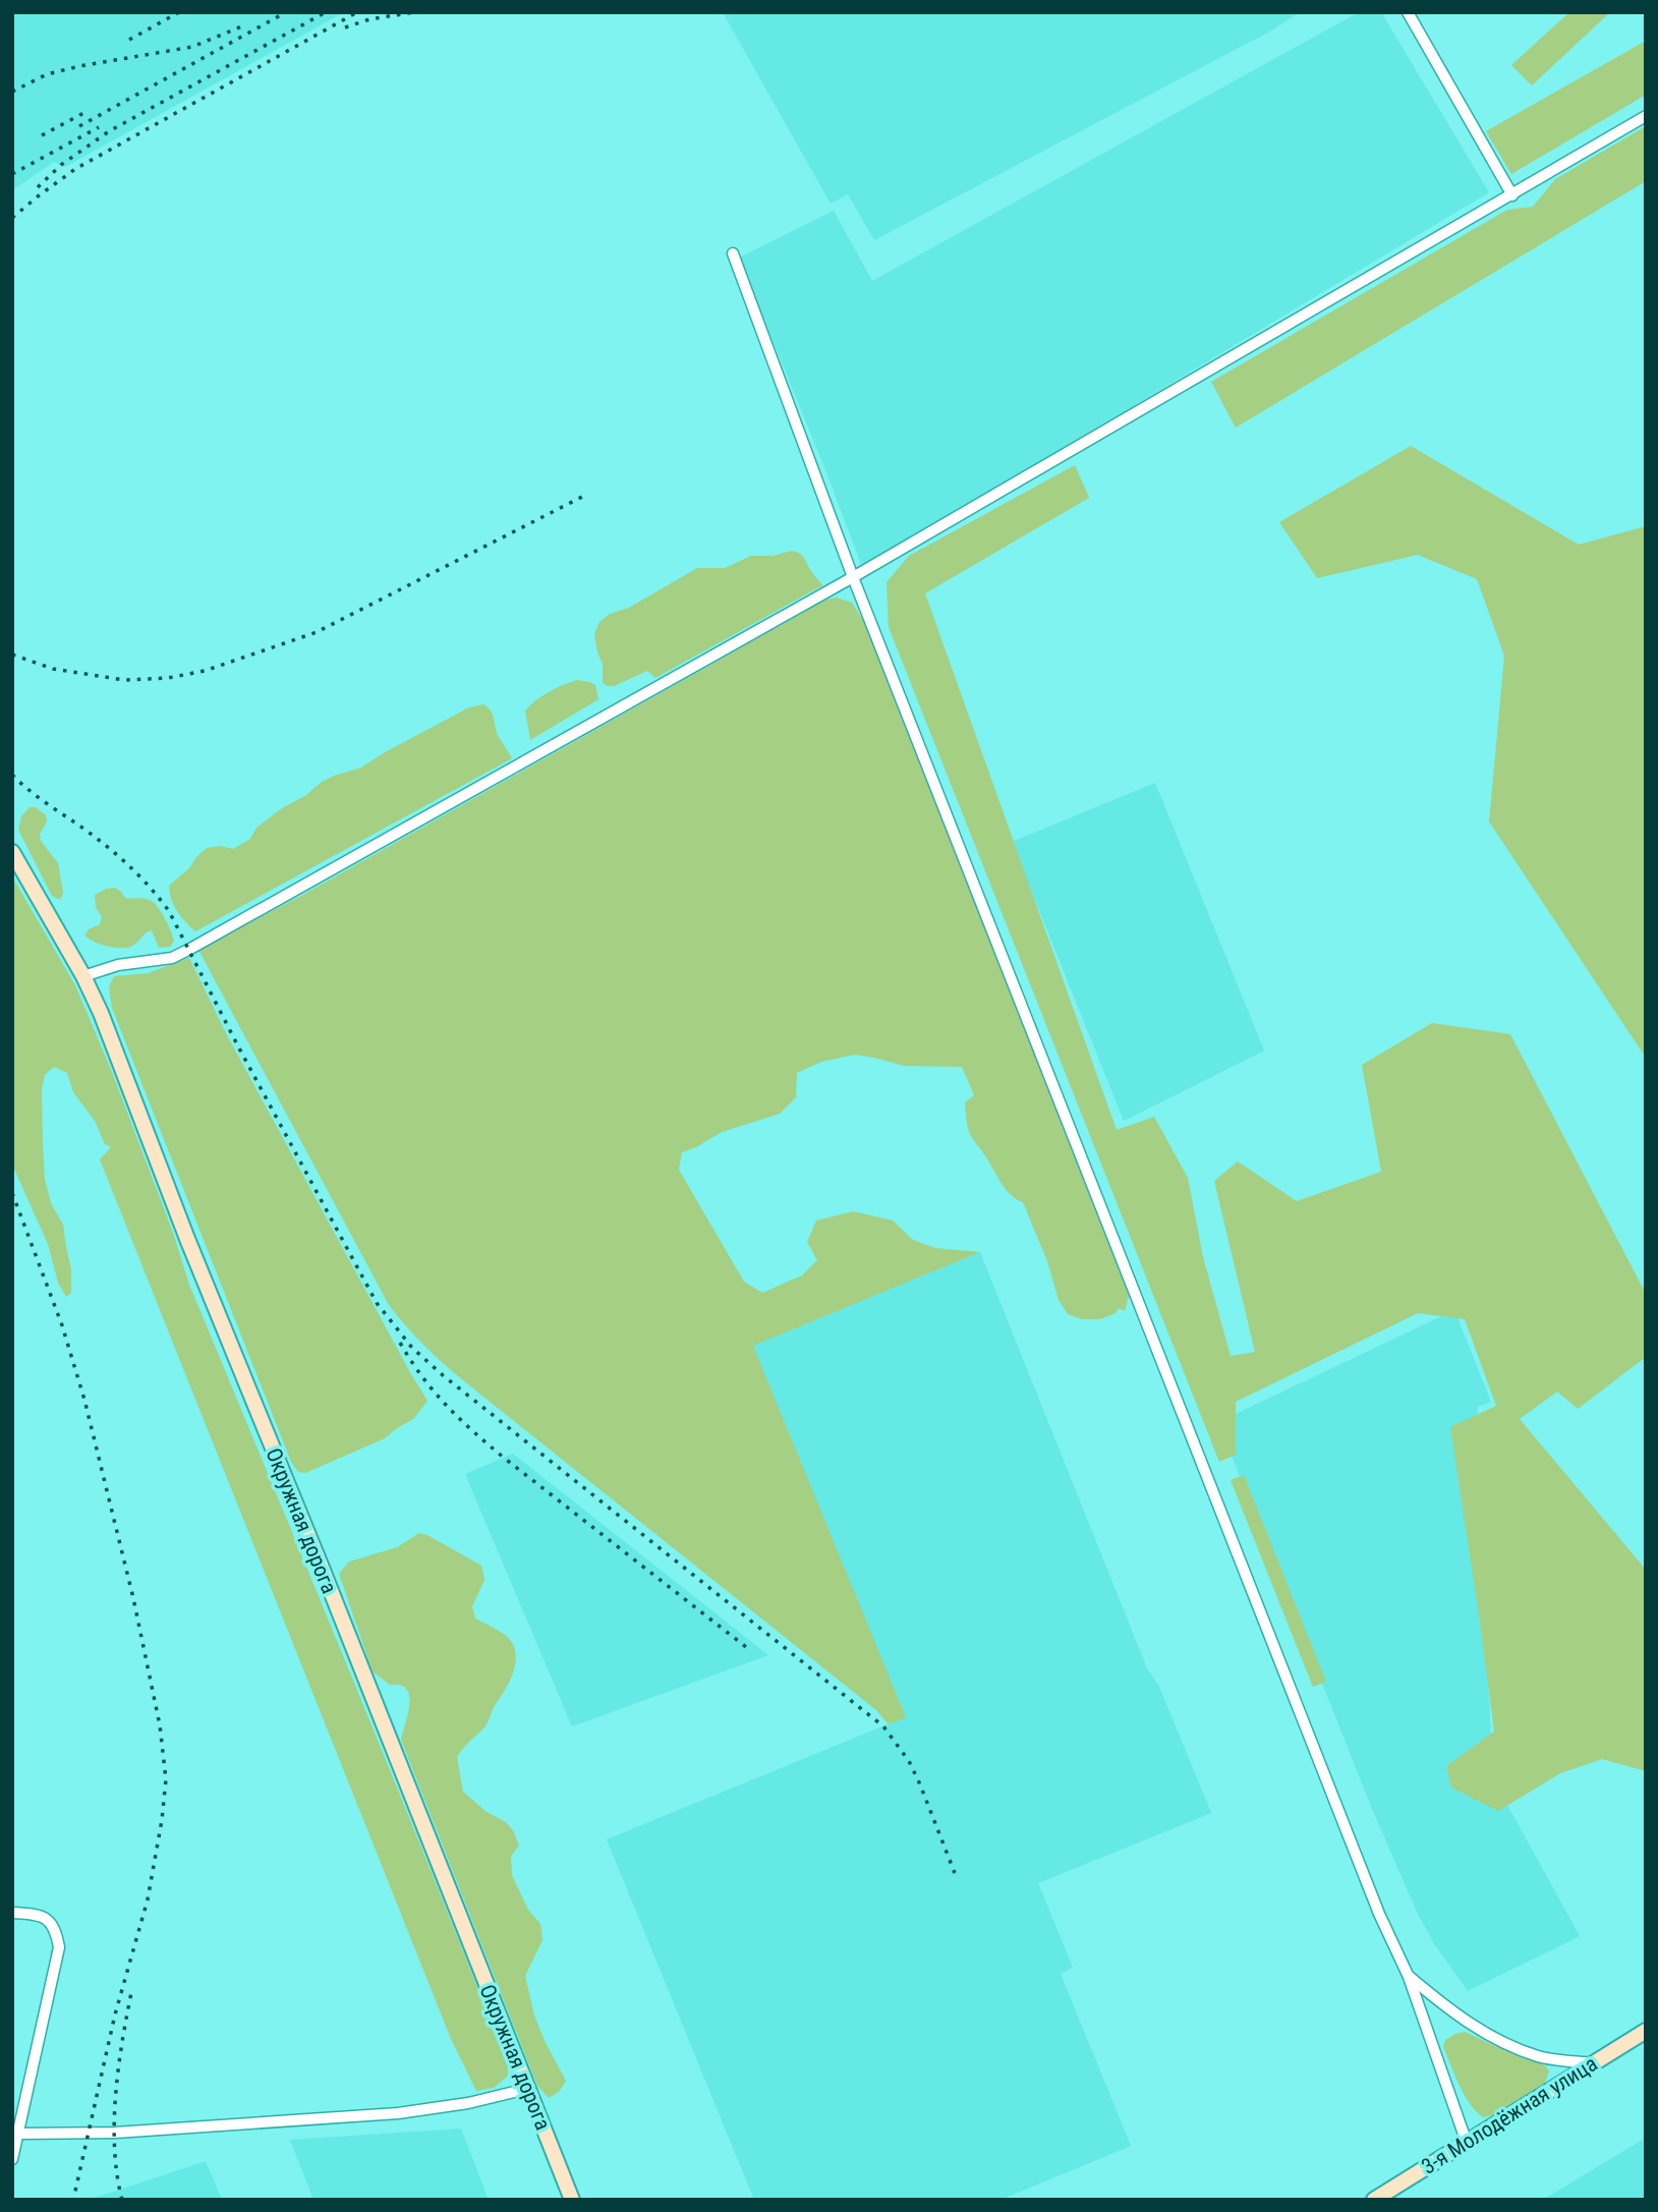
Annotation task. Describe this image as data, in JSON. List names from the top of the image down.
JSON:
{
  "streets": {
    "main road": ["Окружная дорога", "3-я Молодёжная улица"]
  }
}
